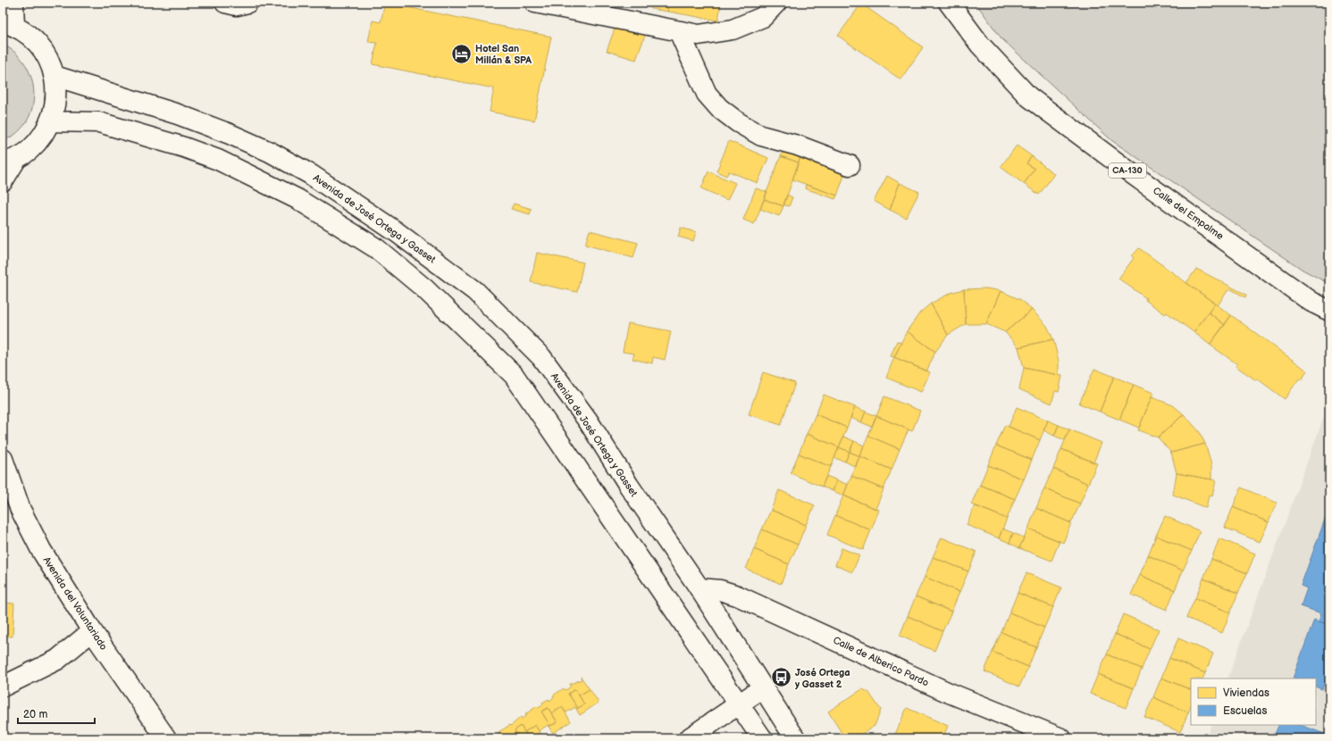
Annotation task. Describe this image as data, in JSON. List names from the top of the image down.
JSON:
{
  "streets": {
    "main road": [
      "CA-130",
      "Calle del Empalme",
      "Avenida de José Ortega y Gasset",
      "Avenida del Voluntariado",
      "Calle de Alberico Pardo"
    ]
  },
  "crossings": [
    ["Avenida de José Ortega y Gasset", "Calle de Alberico Pardo"]
  ],
  "places": {
    "hotel": ["Hotel San Millán & SPA"],
    "bus stop": ["José Ortega y Gasset 2"]
  },
  "legend": ["Viviendas", "Escuelas"],
  "scale_bar": "20 m"
}
